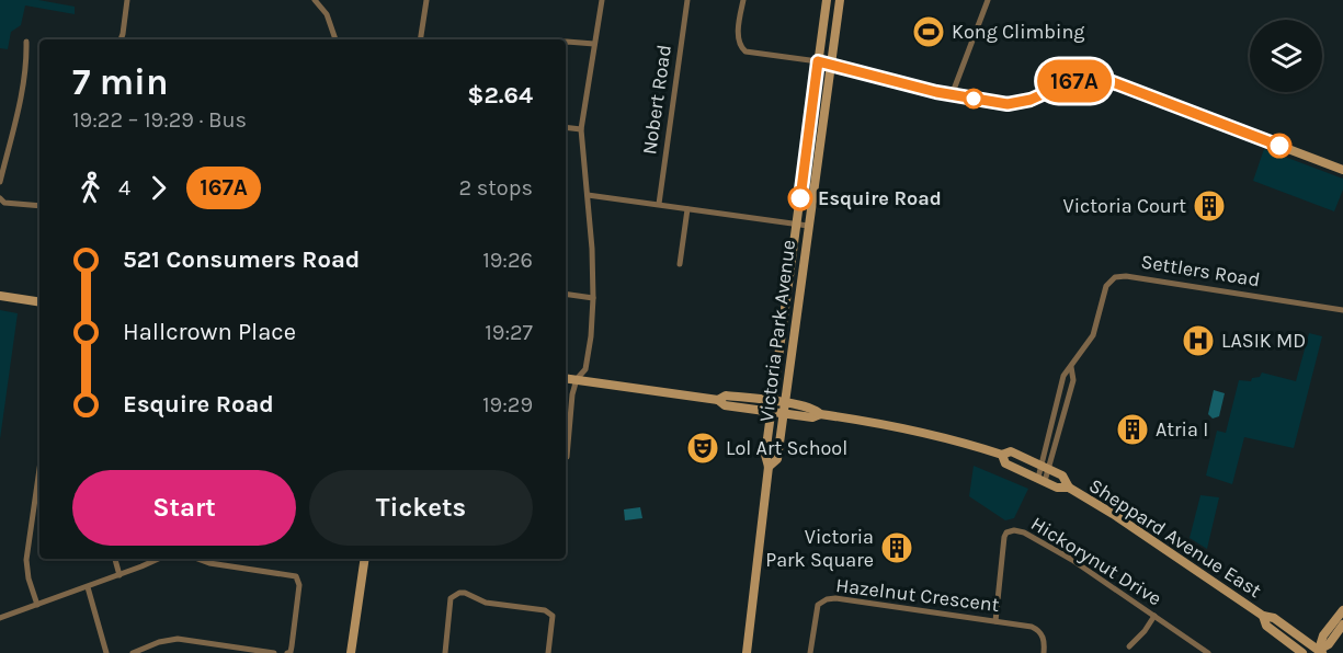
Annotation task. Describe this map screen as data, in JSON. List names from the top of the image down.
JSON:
{
  "streets": {
    "main road": ["Victoria Park Avenue", "Sheppard Avenue East"],
    "street": [
      "Nobert Road",
      "Settlers Road",
      "Hickorynut Drive",
      "Hazelnut Crescent"
    ]
  },
  "crossings": [
    ["Settlers Road", "Sheppard Avenue East"],
    ["Victoria Park Avenue", "Sheppard Avenue East"],
    ["Hickorynut Drive", "Hazelnut Crescent"]
  ],
  "places": {
    "sports": ["Kong Climbing"],
    "other": ["Esquire Road"],
    "building": ["Victoria Court", "Atria I", "Victoria Park Square"],
    "hospital": ["LASIK MD"],
    "theatre": ["Lol Art School"]
  },
  "lines": ["bus line 167A"],
  "page": {
    "on_map": "167A",
    "heading": ["7 min", "19:22 – 19:29 · Bus", "$2.64"],
    "legs": ["4", "167A", "2 stops"],
    "list": [
      {
        "name": "521 Consumers Road",
        "value": "19:26"
      },
      {
        "name": "Hallcrown Place",
        "value": "19:27"
      },
      {
        "name": "Esquire Road",
        "value": "19:29"
      }
    ],
    "buttons": ["Start", "Tickets"]
  }
}
